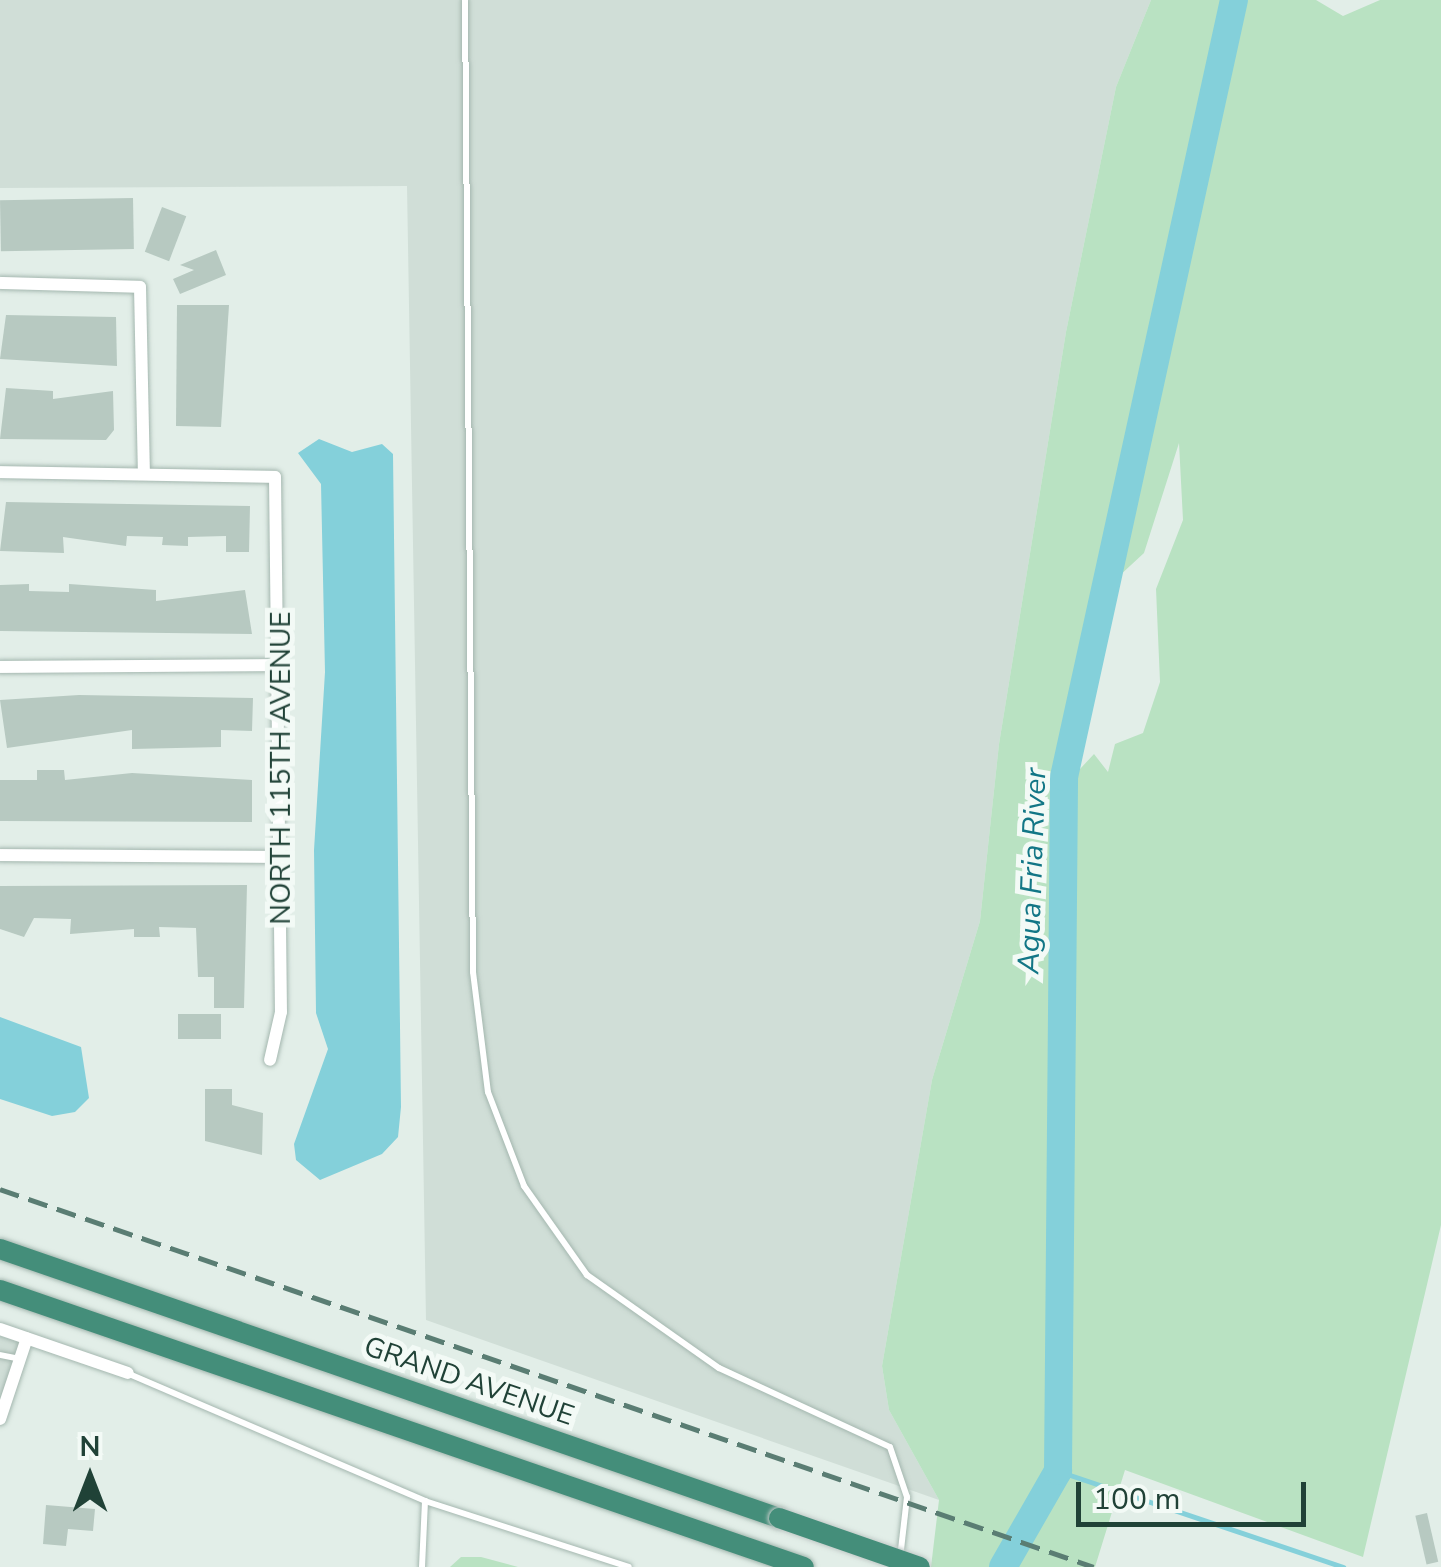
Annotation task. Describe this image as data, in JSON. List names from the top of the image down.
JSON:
{
  "streets": {
    "highway": ["GRAND AVENUE"],
    "street": ["NORTH 115TH AVENUE"]
  },
  "water": ["Agua Fria River"],
  "scale_bar": "100 m",
  "north": "top"
}
